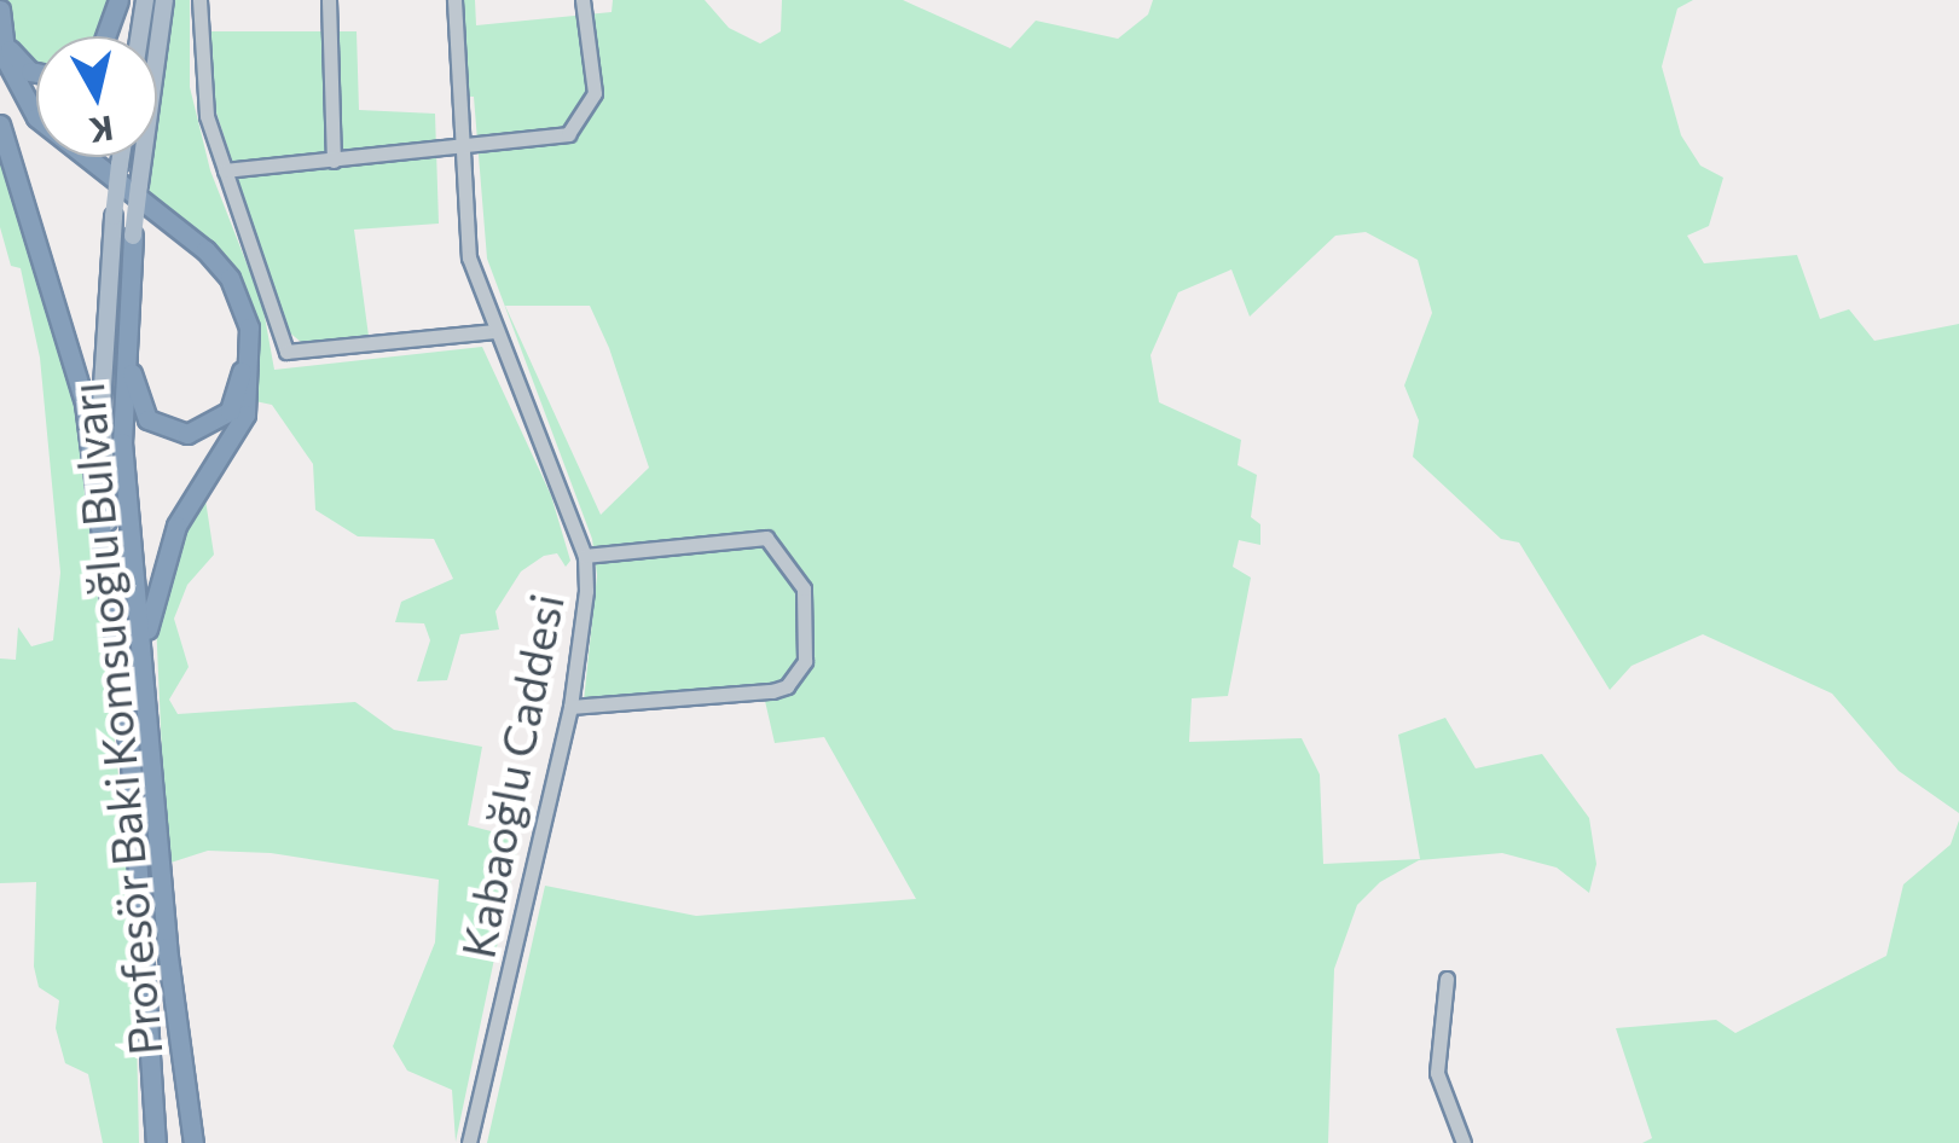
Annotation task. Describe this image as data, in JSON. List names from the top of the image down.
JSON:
{
  "streets": {
    "highway": ["Profesör Baki Komsuoğlu Bulvarı"],
    "street": ["Kabaoğlu Caddesi"]
  },
  "north": "bottom"
}
